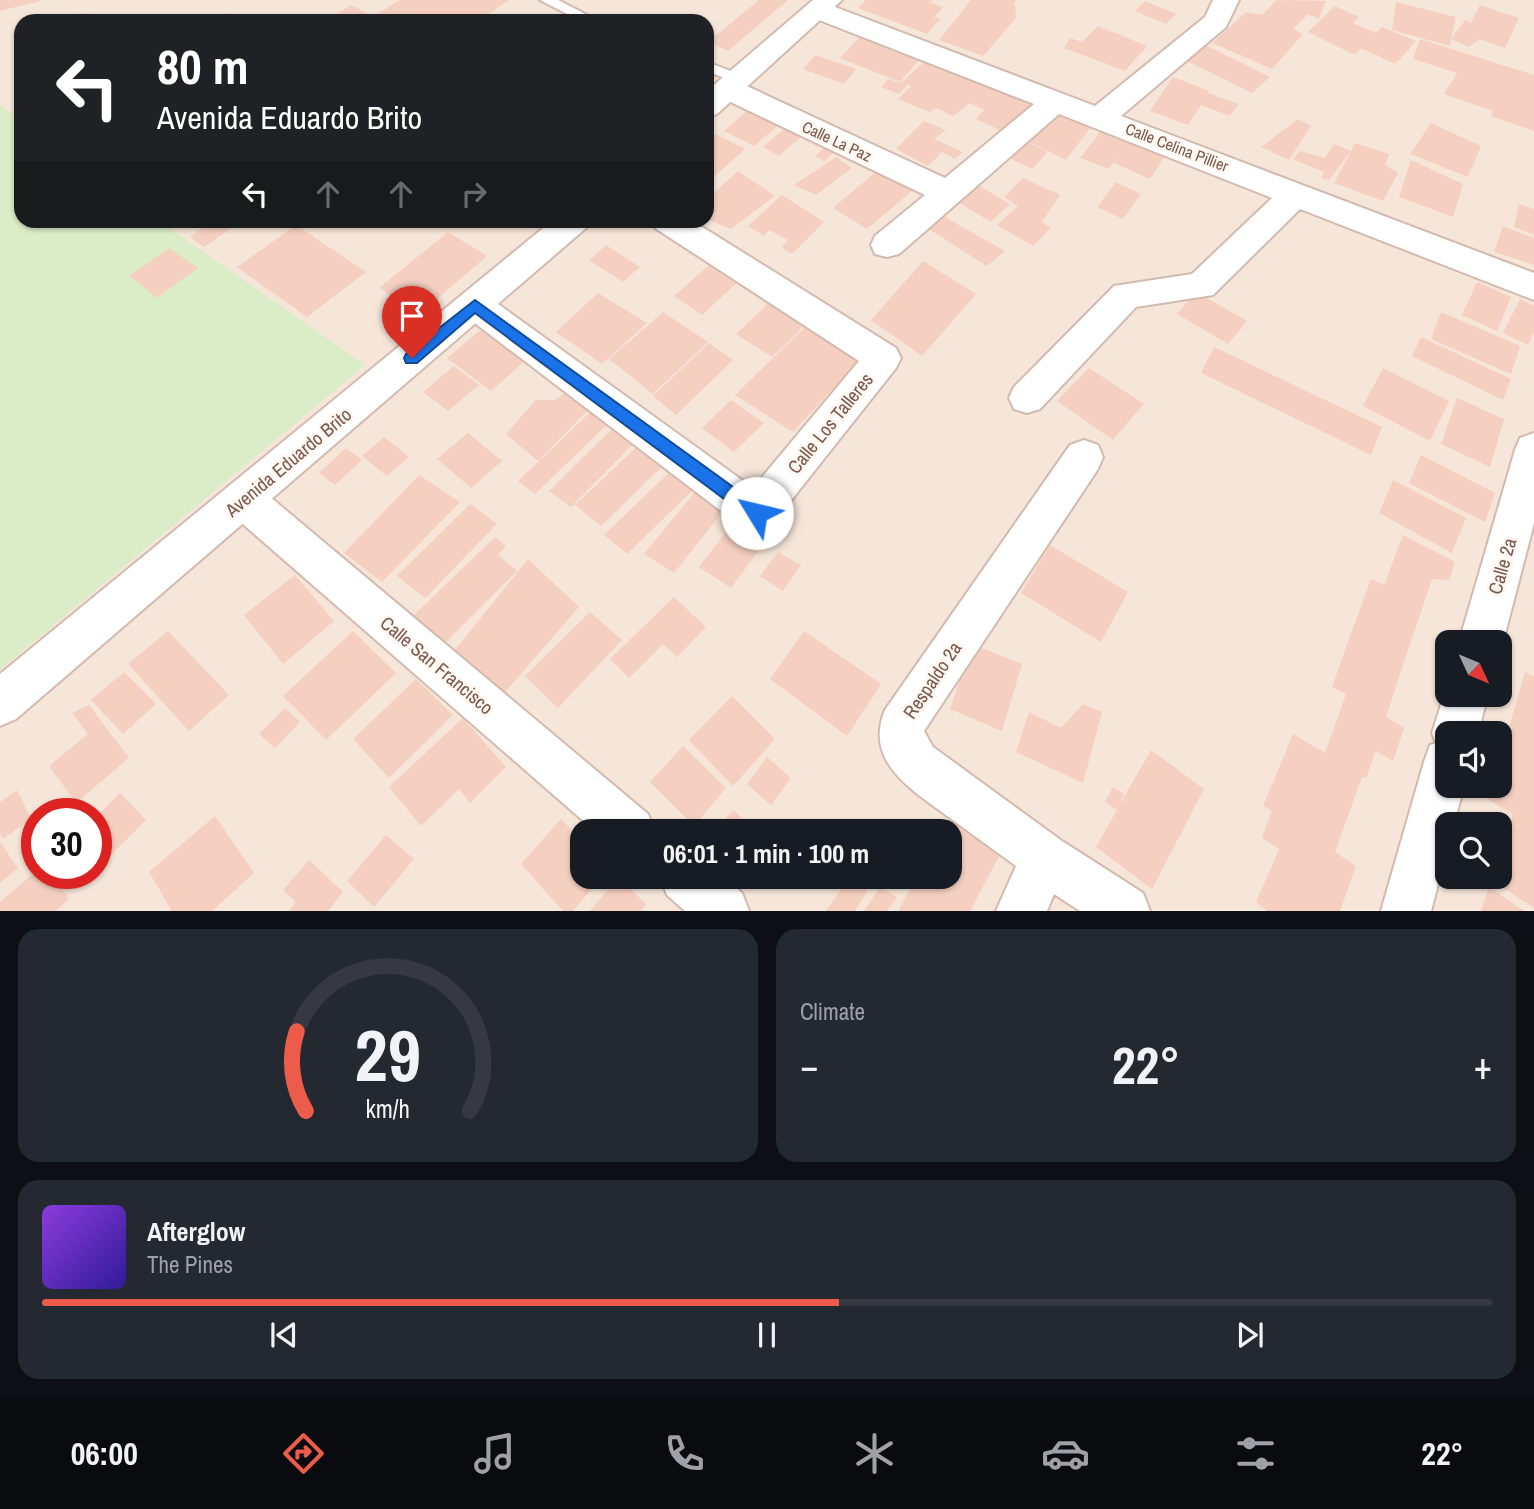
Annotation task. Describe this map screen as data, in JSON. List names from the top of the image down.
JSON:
{
  "streets": {
    "street": [
      "Calle La Paz",
      "Calle Celina Pillier",
      "Calle Los Talleres",
      "Avenida Eduardo Brito",
      "Calle 2a",
      "Calle San Francisco",
      "Respaldo 2a"
    ]
  },
  "crossings": [
    ["Calle Los Talleres", "Avenida Eduardo Brito"],
    ["Avenida Eduardo Brito", "Calle San Francisco"]
  ],
  "north": "bottom right",
  "page": {
    "turn": ["80 m", "Avenida Eduardo Brito"],
    "limit": "30",
    "trip": "06:01 · 1 min · 100 m",
    "tile": "Climate",
    "heat": ["−", "22°", "+"],
    "song": ["Afterglow", "The Pines"],
    "tabs": ["06:00", "22°"],
    "gauge": ["29", "km/h"]
  }
}
